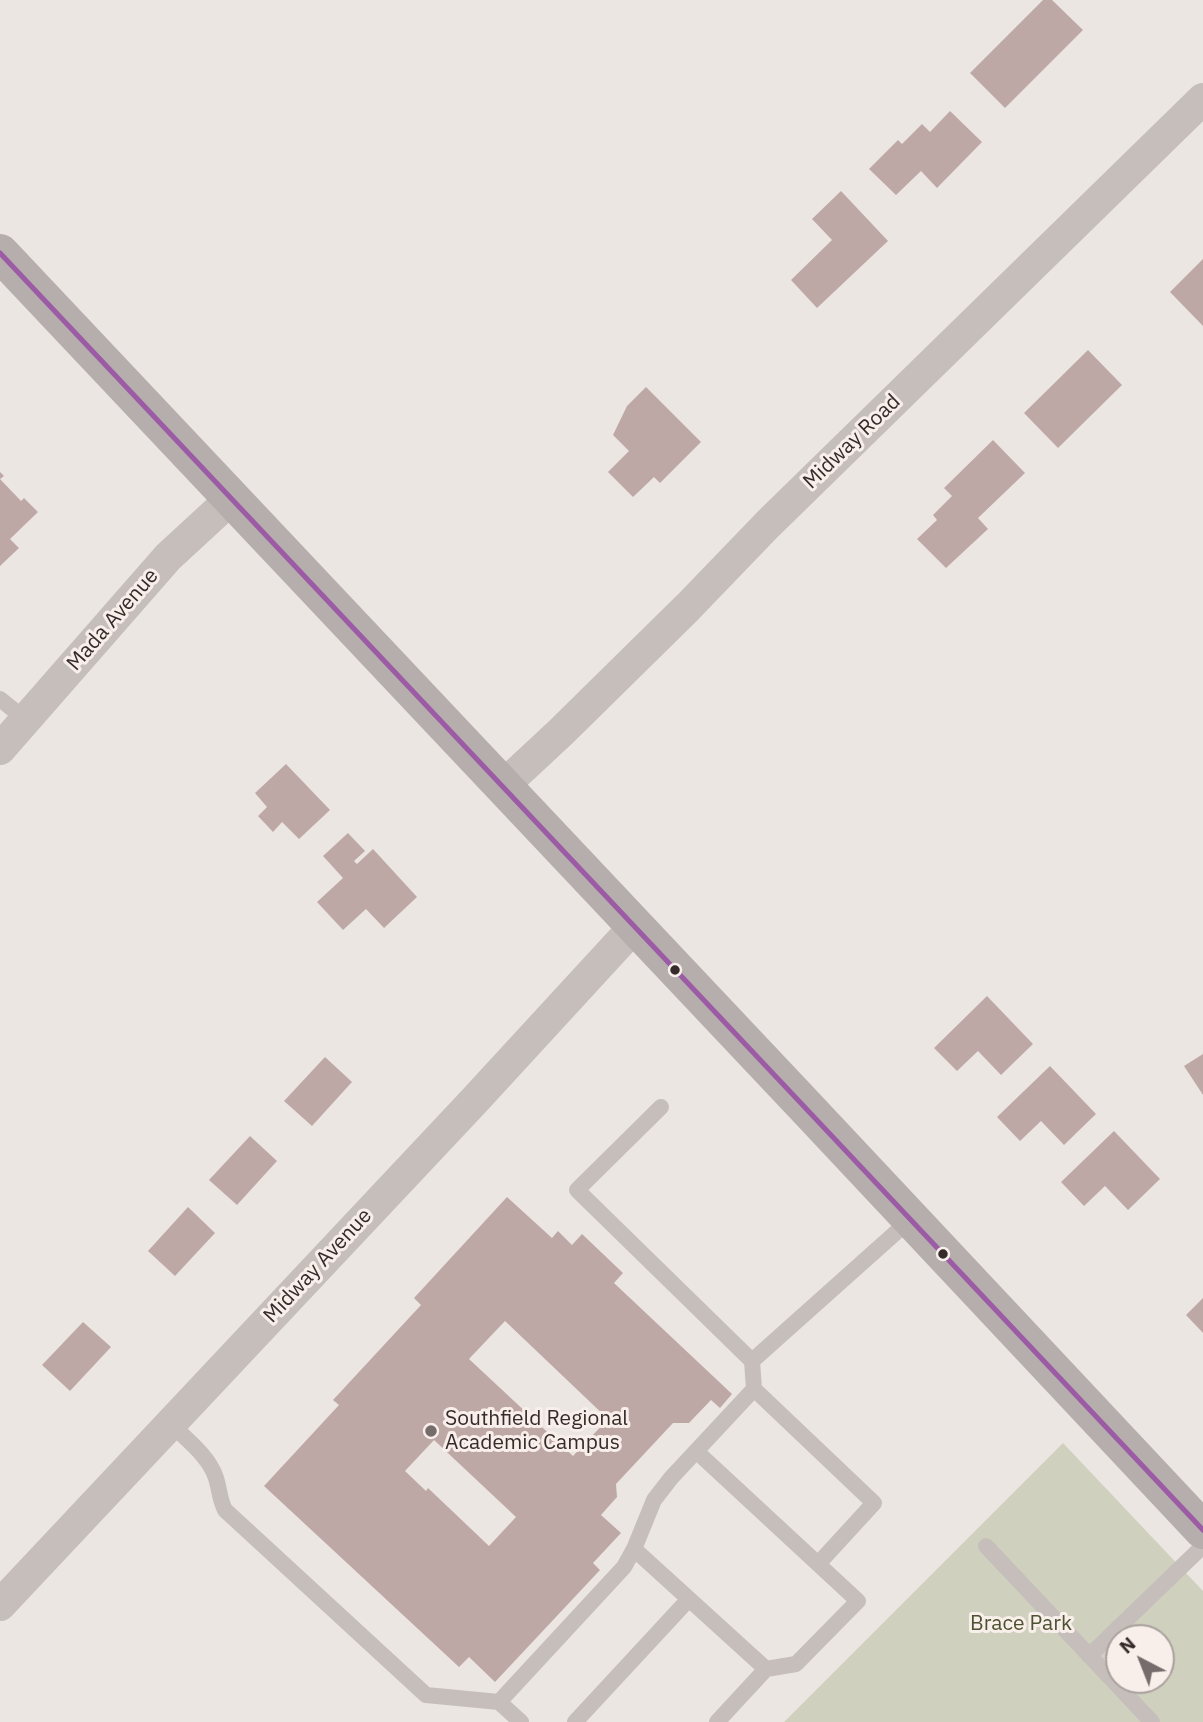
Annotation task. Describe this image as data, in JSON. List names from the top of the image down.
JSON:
{
  "streets": {
    "street": ["Midway Road", "Mada Avenue", "Midway Avenue"]
  },
  "parks": ["Brace Park"],
  "places": ["Southfield Regional Academic Campus"],
  "north": "top left"
}
